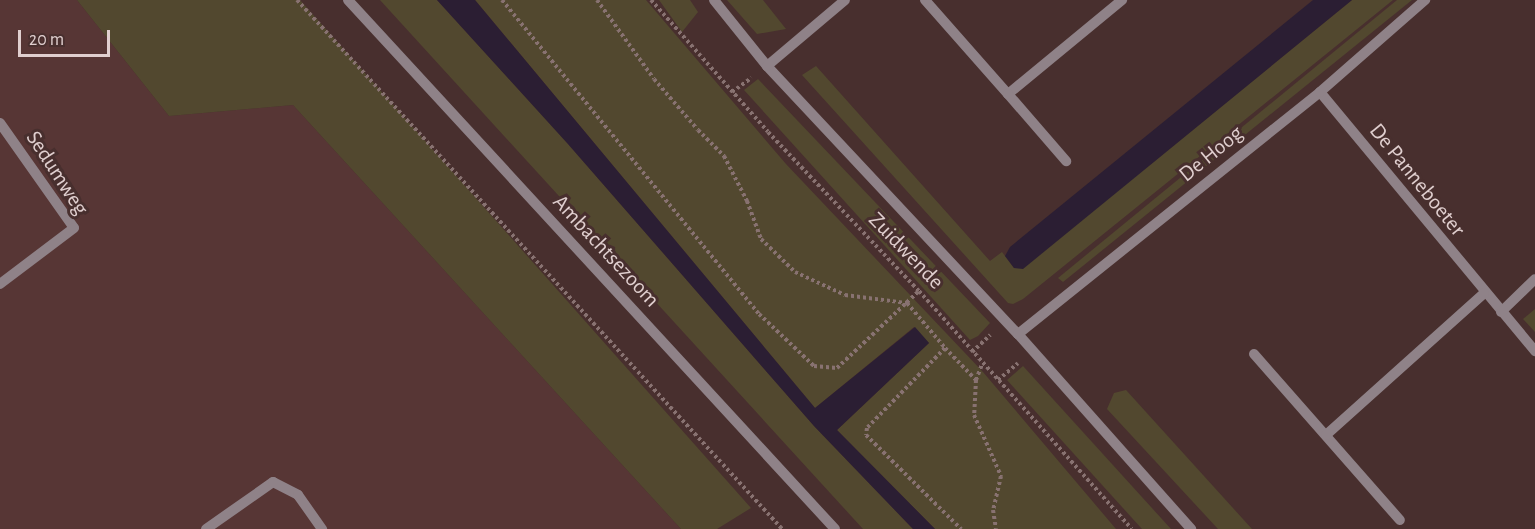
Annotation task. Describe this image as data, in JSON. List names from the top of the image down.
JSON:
{
  "streets": {
    "street": [
      "De Hoog",
      "Sedumweg",
      "De Panneboeter",
      "Ambachtsezoom",
      "Zuidwende"
    ]
  },
  "crossings": [
    ["De Hoog", "De Panneboeter"],
    ["De Hoog", "Zuidwende"]
  ],
  "scale_bar": "20 m"
}
